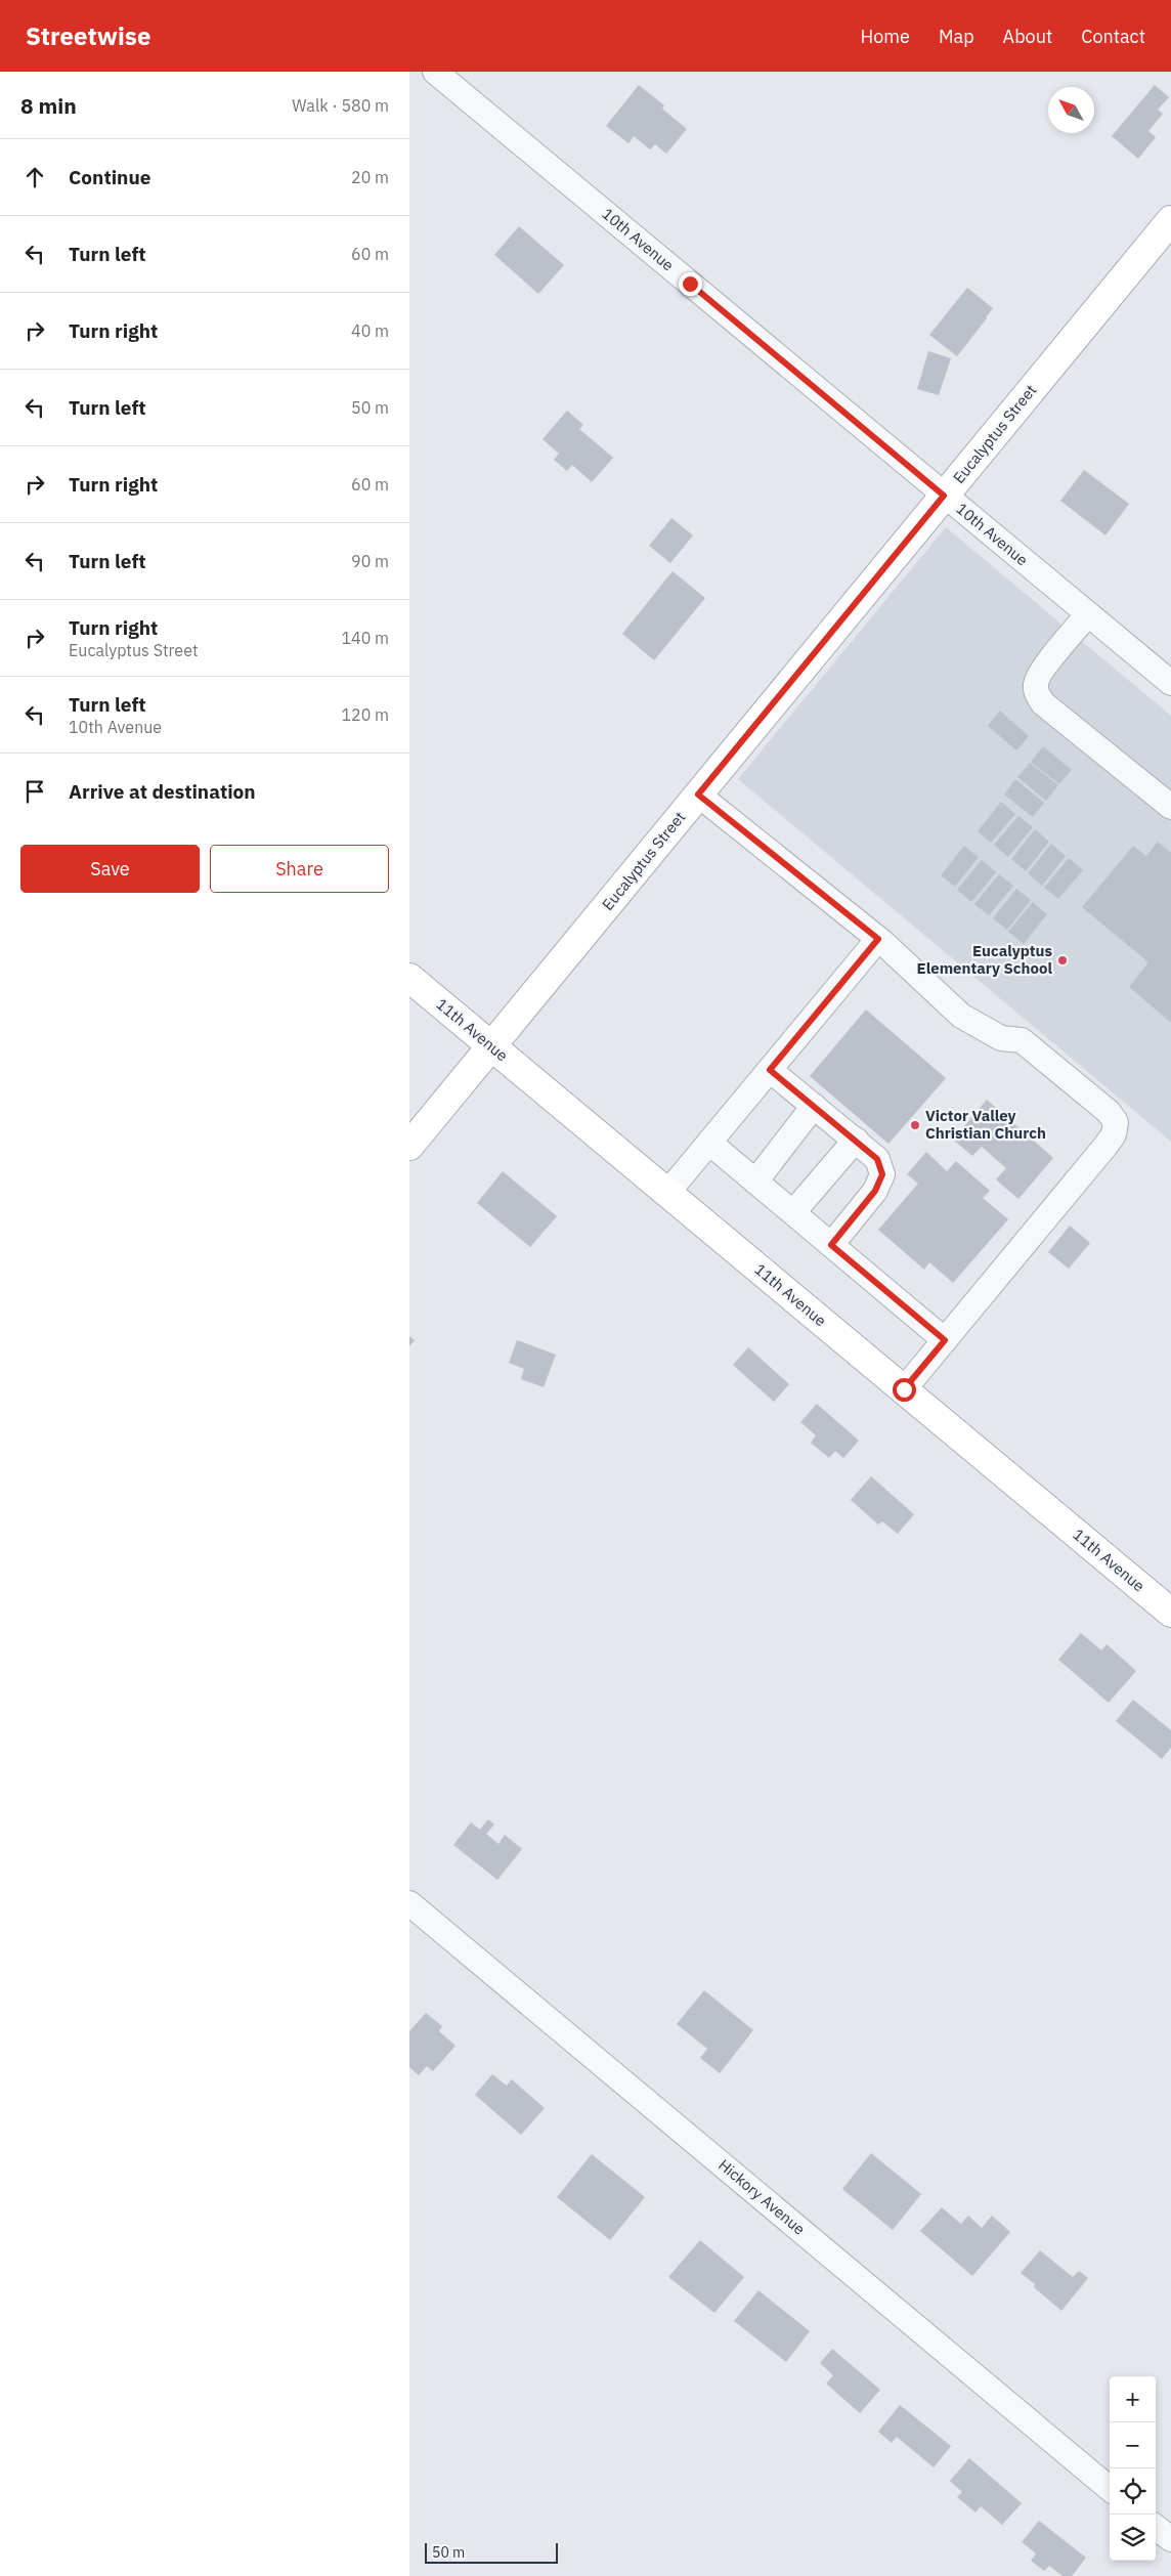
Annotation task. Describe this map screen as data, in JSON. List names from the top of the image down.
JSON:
{
  "streets": {
    "main road": ["Eucalyptus Street", "11th Avenue"],
    "street": ["10th Avenue", "Hickory Avenue"]
  },
  "crossings": [
    ["10th Avenue", "Eucalyptus Street"],
    ["Eucalyptus Street", "11th Avenue"]
  ],
  "places": ["Eucalyptus Elementary School", "Victor Valley Christian Church"],
  "scale_bar": "50 m",
  "north": "top left",
  "page": {
    "header": "Streetwise",
    "nav": [
      "Home",
      "Map",
      "About",
      "Contact"
    ],
    "heading": ["8 min", "Walk · 580 m"],
    "list": [
      ["Continue", "20 m"],
      ["Turn left", "60 m"],
      ["Turn right", "40 m"],
      ["Turn left", "50 m"],
      ["Turn right", "60 m"],
      ["Turn left", "90 m"],
      ["Turn right", "Eucalyptus Street", "140 m"],
      ["Turn left", "10th Avenue", "120 m"],
      "Arrive at destination"
    ],
    "buttons": ["Save", "Share"],
    "map_buttons": ["+", "−"],
    "scale": "50 m"
  }
}
